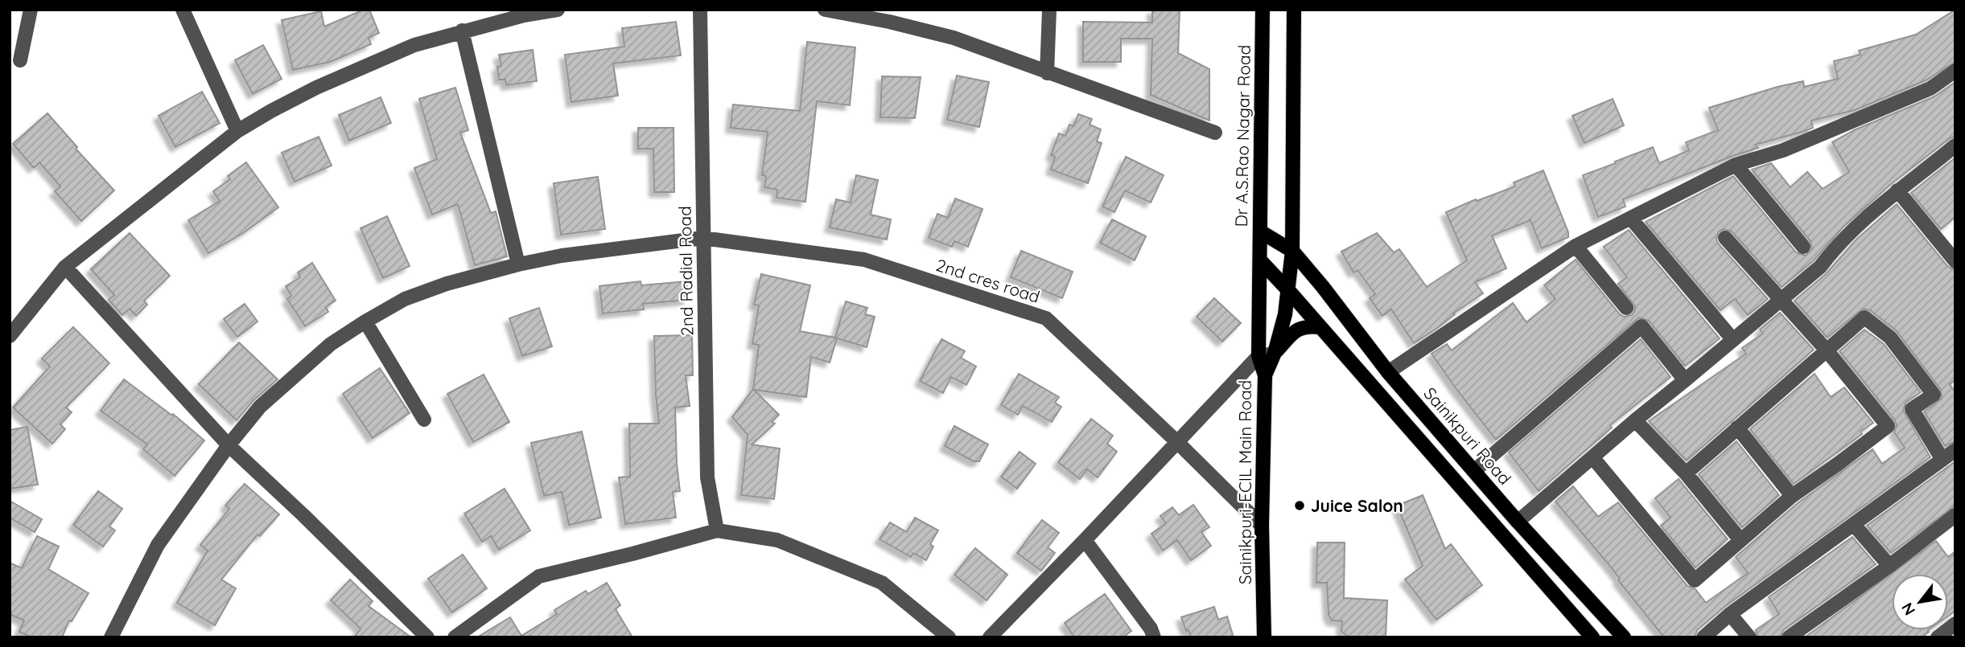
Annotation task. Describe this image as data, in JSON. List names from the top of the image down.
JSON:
{
  "streets": {
    "main road": ["Dr A.S.Rao Nagar Road", "Sainikpuri Road", "Sainikpuri-ECIL Main Road"],
    "street": ["2nd Radial Road", "2nd cres road"]
  },
  "crossings": [
    ["Dr A.S.Rao Nagar Road", "Sainikpuri Road"],
    ["Dr A.S.Rao Nagar Road", "Sainikpuri-ECIL Main Road"],
    ["2nd Radial Road", "2nd cres road"],
    ["2nd cres road", "Sainikpuri-ECIL Main Road"]
  ],
  "places": ["Juice Salon"],
  "north": "bottom left"
}
